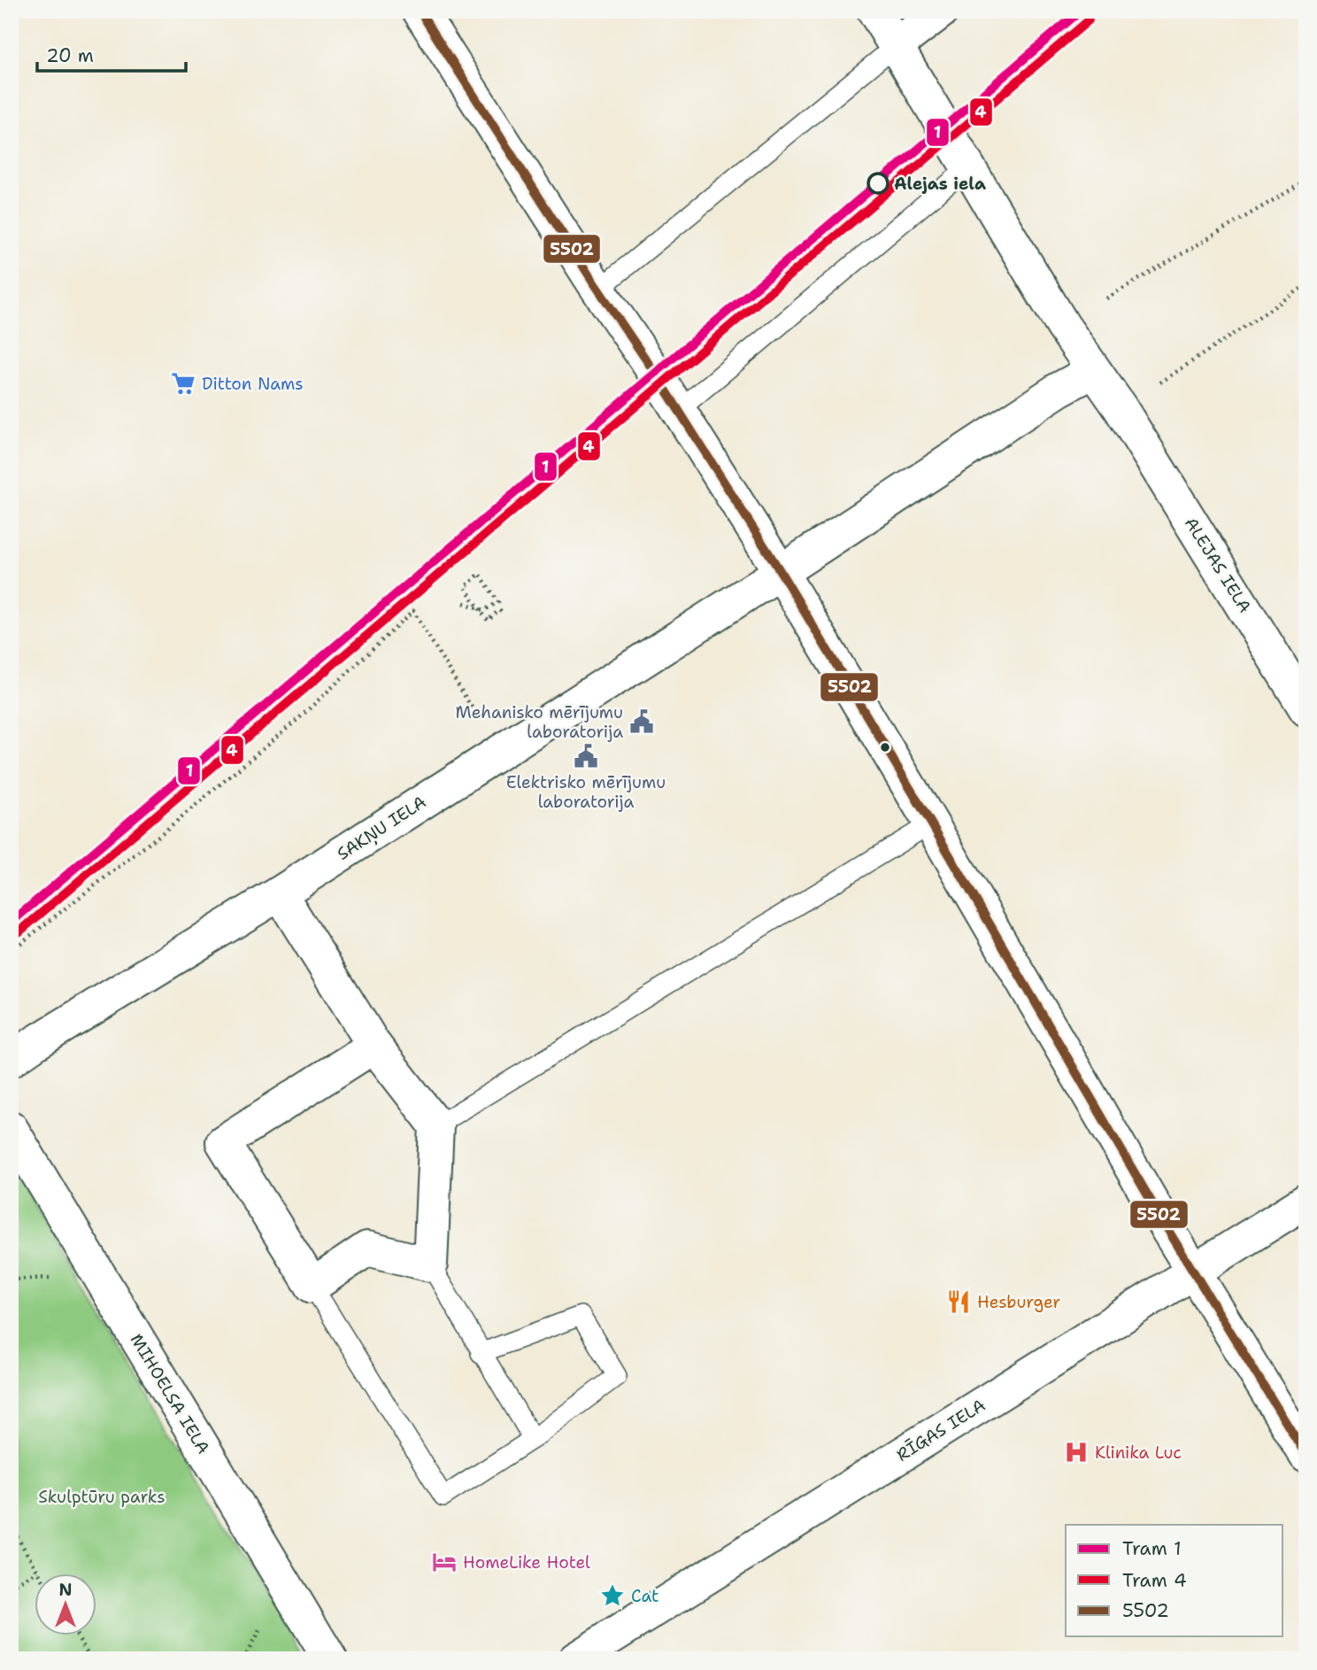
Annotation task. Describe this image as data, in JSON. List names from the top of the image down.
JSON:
{
  "streets": {
    "street": [
      "ALEJAS IELA",
      "SAKŅU IELA",
      "MIHOELSA IELA",
      "RĪGAS IELA"
    ]
  },
  "crossings": [
    ["ALEJAS IELA", "SAKŅU IELA"]
  ],
  "parks": ["Skulptūru parks"],
  "places": {
    "other": ["Alejas iela"],
    "supermarket": ["Ditton Nams"],
    "public building": ["Mehanisko mērījumu laboratorija", "Elektrisko mērījumu laboratorija"],
    "restaurant": ["Hesburger"],
    "hospital": ["Klinika Luc"],
    "hotel": ["HomeLike Hotel"],
    "place": ["Cat"]
  },
  "lines": ["tram line 1", "transit line 5502", "tram line 4"],
  "legend": ["Tram 1", "Tram 4", "5502"],
  "scale_bar": "20 m",
  "north": "top"
}
